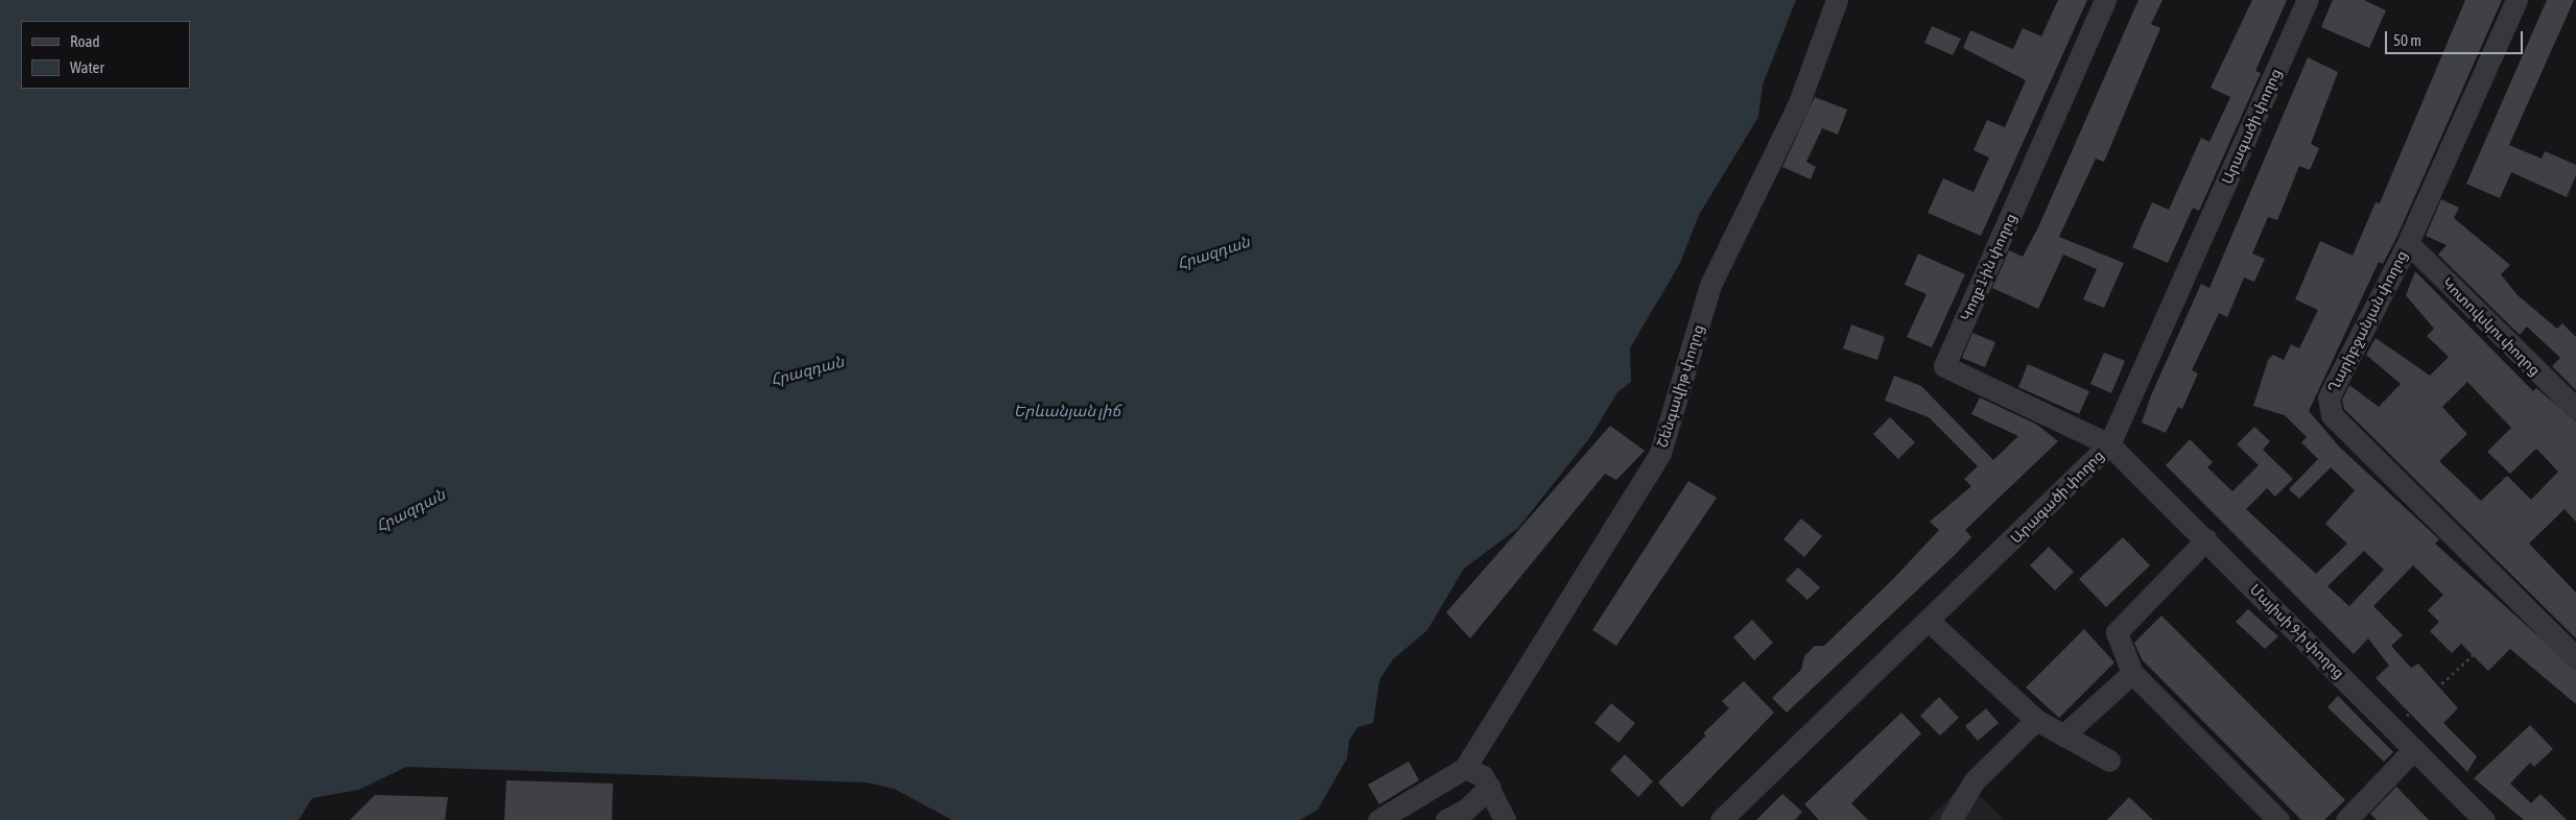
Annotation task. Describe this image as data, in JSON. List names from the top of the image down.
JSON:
{
  "streets": {
    "street": [
      "Արագածի փողոց",
      "Կողբ 1-ին փողոց",
      "Ղարիբջանյան փողոց",
      "Կոտովսկու փողոց",
      "Շենգավիթ փողոց",
      "Մայիսի 9-ի փողոց"
    ]
  },
  "crossings": [
    ["Արագածի փողոց", "Կողբ 1-ին փողոց"],
    ["Արագածի փողոց", "Մայիսի 9-ի փողոց"],
    ["Կողբ 1-ին փողոց", "Մայիսի 9-ի փողոց"],
    ["Ղարիբջանյան փողոց", "Կոտովսկու փողոց"]
  ],
  "water": ["Հրազդան", "Երևանյան լիճ"],
  "legend": ["Road", "Water"],
  "scale_bar": "50 m"
}
